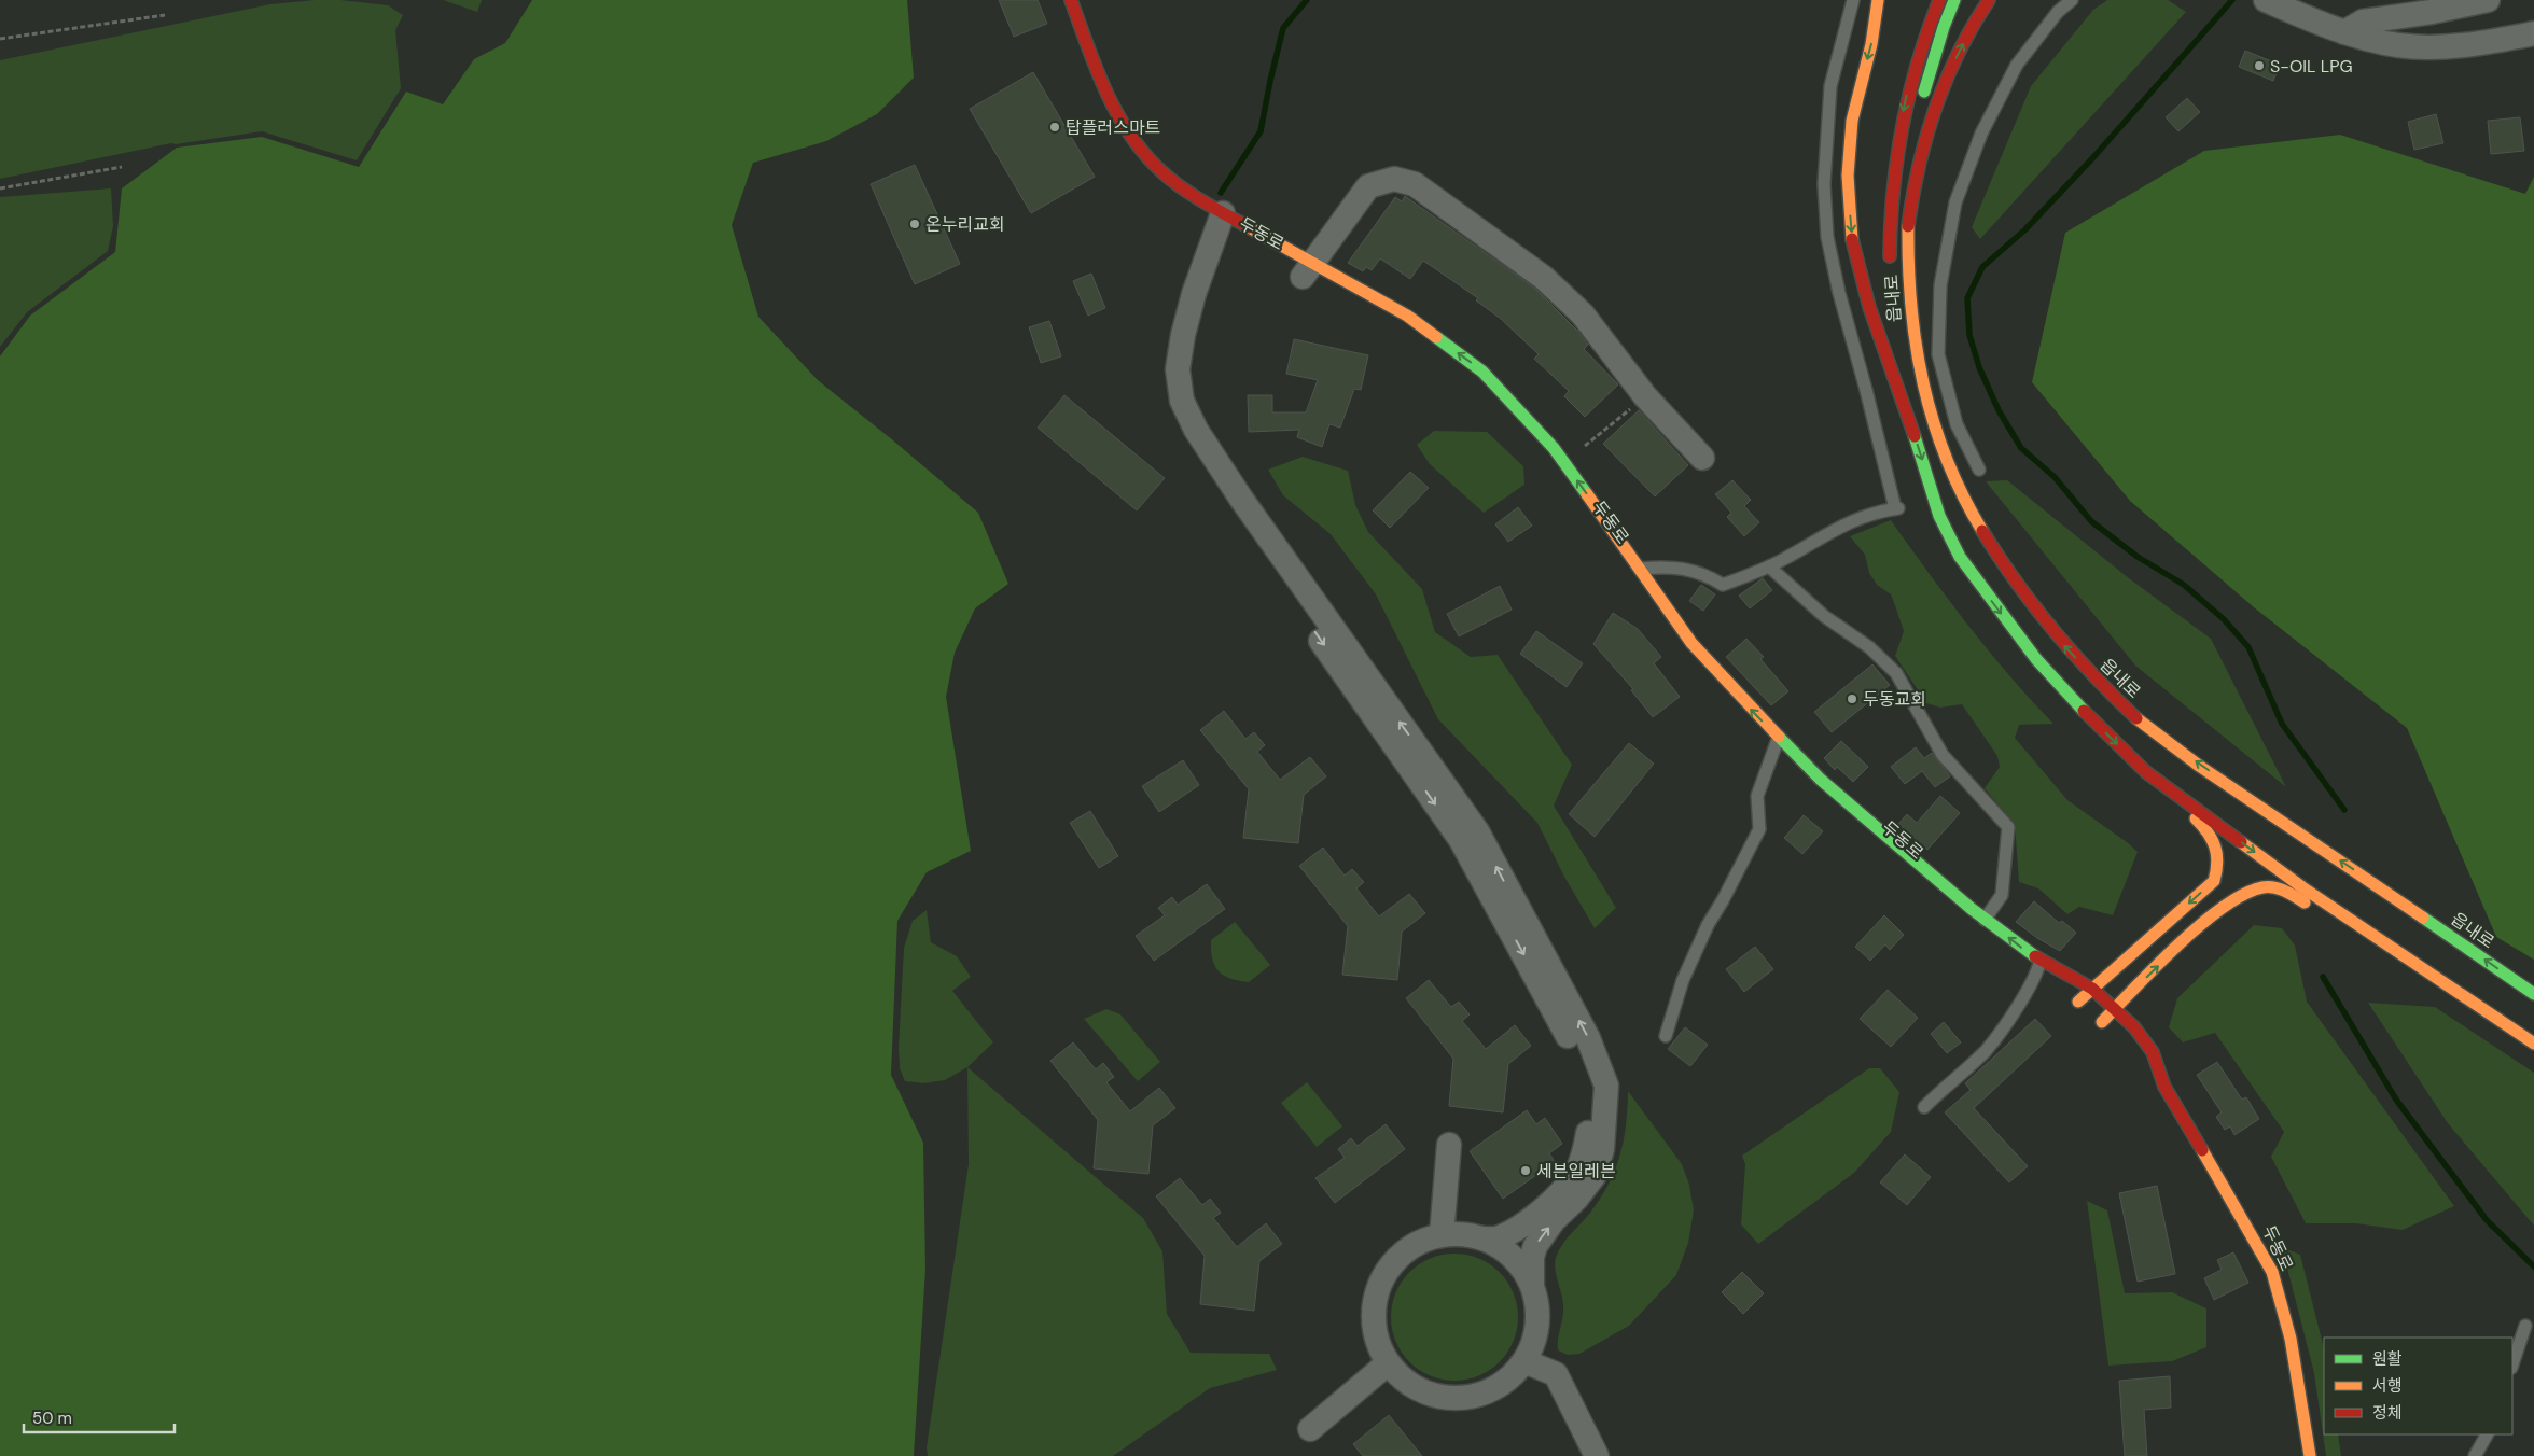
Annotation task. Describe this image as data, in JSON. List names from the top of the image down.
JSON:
{
  "streets": {
    "main road": ["두동로", "읍내로"]
  },
  "places": [
    "S-OIL LPG",
    "탑플러스마트",
    "온누리교회",
    "두동교회",
    "세븐일레븐"
  ],
  "legend": ["원활", "서행", "정체"],
  "scale_bar": "50 m"
}
